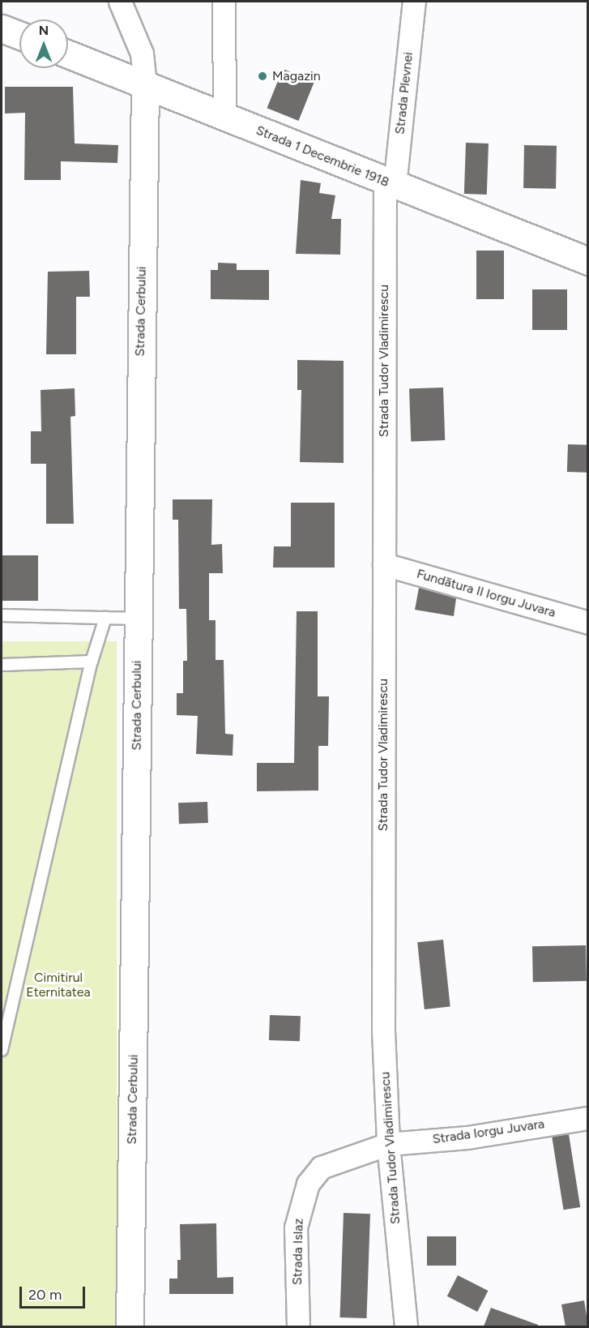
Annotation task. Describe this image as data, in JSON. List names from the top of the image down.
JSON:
{
  "streets": {
    "street": [
      "Strada Plevnei",
      "Strada 1 Decembrie 1918",
      "Strada Cerbului",
      "Strada Tudor Vladimirescu",
      "Fundătura II Iorgu Juvara",
      "Strada Iorgu Juvara",
      "Strada Islaz"
    ]
  },
  "crossings": [
    ["Strada Plevnei", "Strada 1 Decembrie 1918"],
    ["Strada Plevnei", "Strada Tudor Vladimirescu"],
    ["Strada 1 Decembrie 1918", "Strada Cerbului"],
    ["Strada 1 Decembrie 1918", "Strada Tudor Vladimirescu"],
    ["Strada Tudor Vladimirescu", "Fundătura II Iorgu Juvara"],
    ["Strada Tudor Vladimirescu", "Strada Iorgu Juvara"],
    ["Strada Tudor Vladimirescu", "Strada Islaz"],
    ["Strada Iorgu Juvara", "Strada Islaz"]
  ],
  "parks": ["Cimitirul Eternitatea"],
  "places": ["Magazin"],
  "scale_bar": "20 m",
  "north": "top"
}
